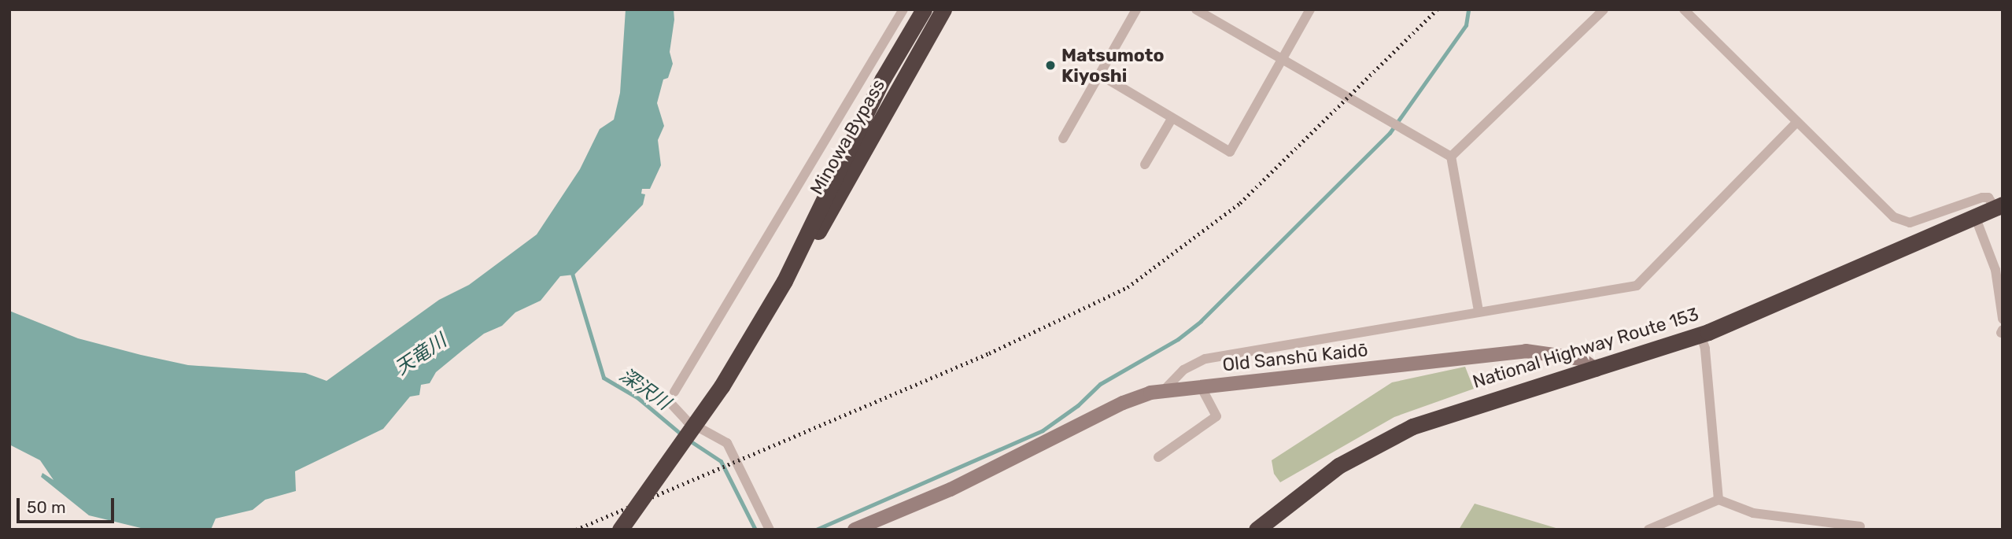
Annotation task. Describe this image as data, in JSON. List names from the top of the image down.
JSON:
{
  "streets": {
    "highway": ["Minowa Bypass", "National Highway Route 153"],
    "main road": ["Old Sanshū Kaidō"]
  },
  "crossings": [
    ["National Highway Route 153", "Old Sanshū Kaidō"]
  ],
  "water": ["天竜川", "深沢川"],
  "places": ["Matsumoto Kiyoshi"],
  "scale_bar": "50 m"
}
